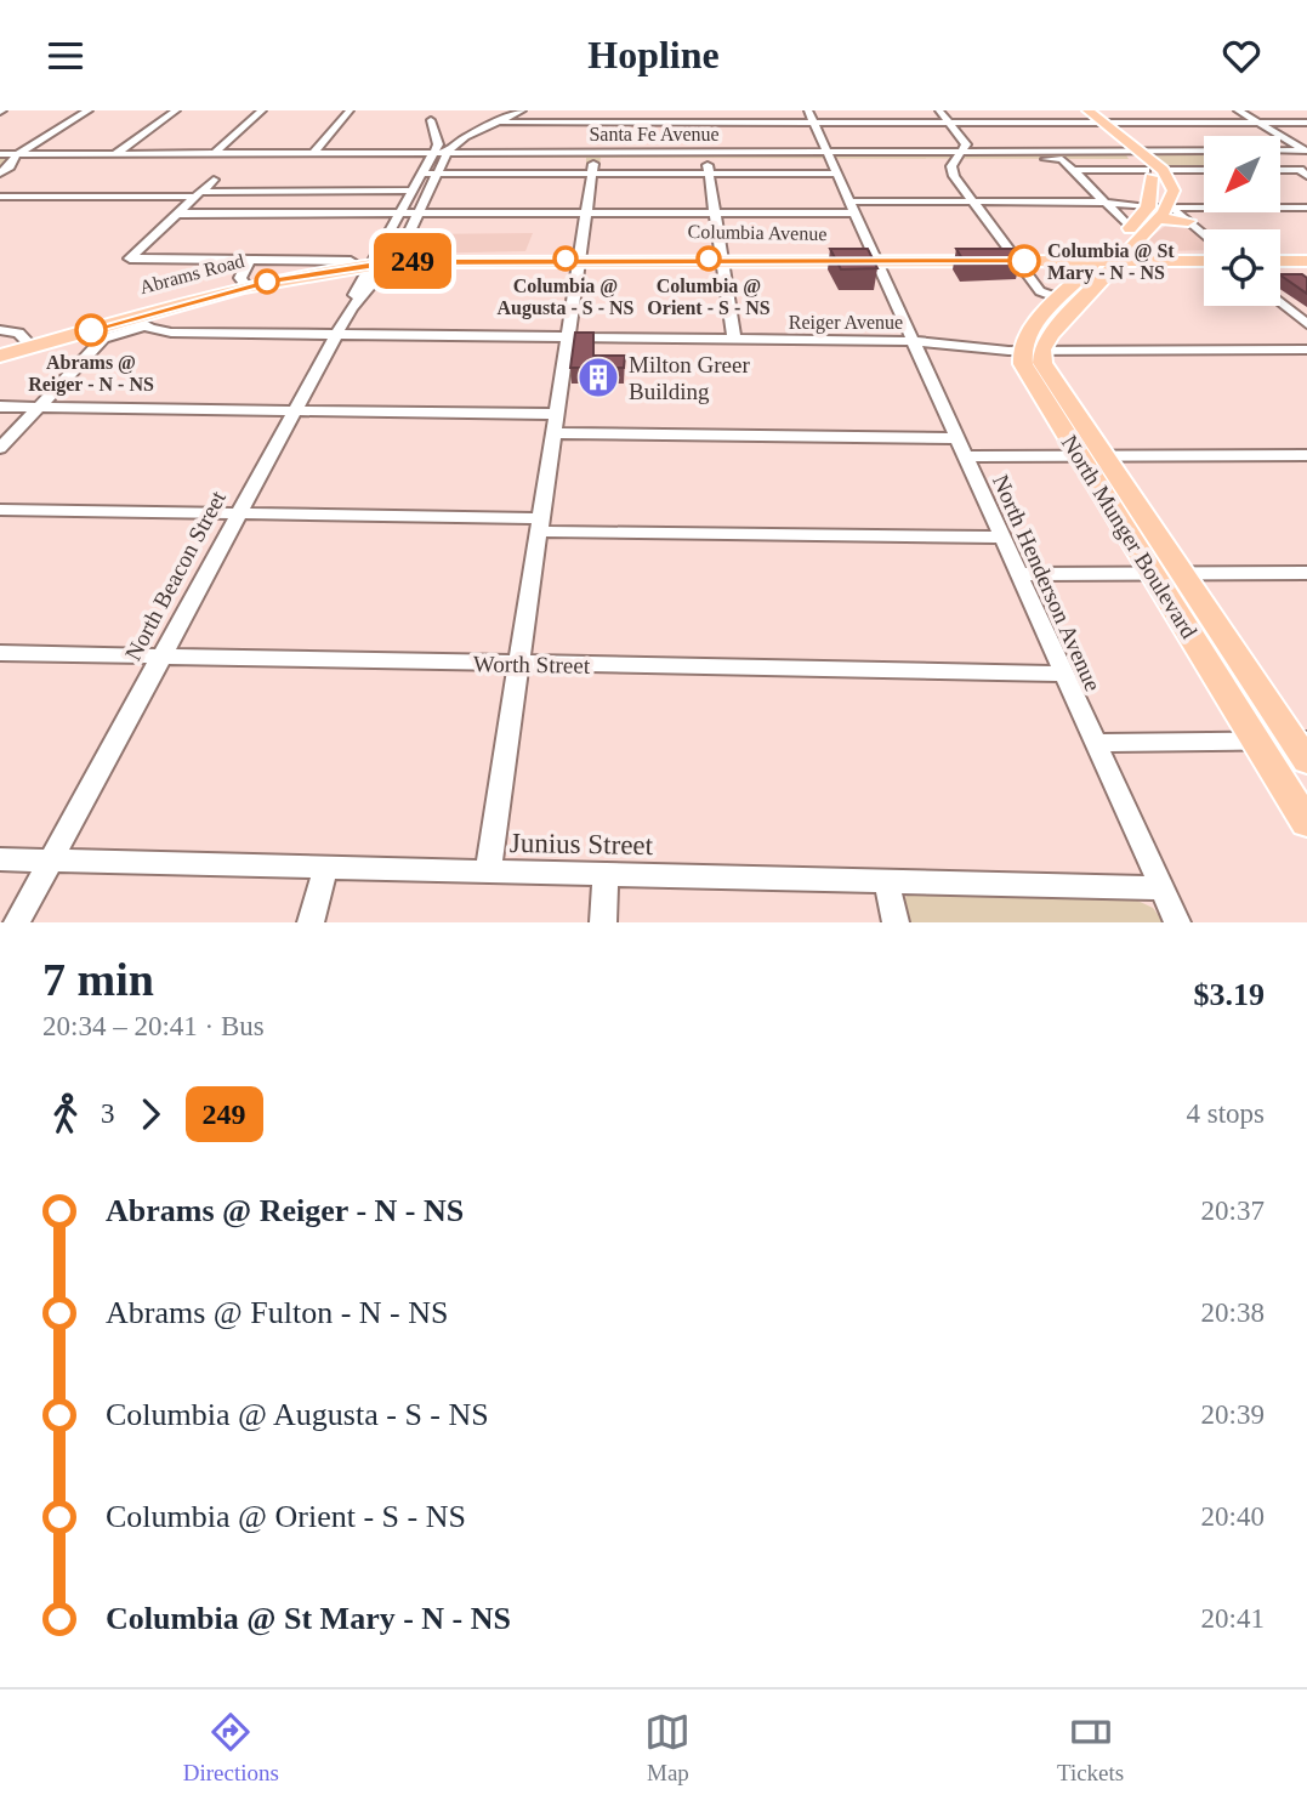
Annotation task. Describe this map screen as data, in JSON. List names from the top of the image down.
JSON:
{
  "streets": {
    "main road": ["Columbia Avenue", "Abrams Road", "North Munger Boulevard"],
    "street": [
      "Santa Fe Avenue",
      "Reiger Avenue",
      "North Beacon Street",
      "North Henderson Avenue",
      "Worth Street",
      "Junius Street"
    ]
  },
  "crossings": [
    ["Santa Fe Avenue", "North Henderson Avenue"],
    ["Columbia Avenue", "Abrams Road"],
    ["Columbia Avenue", "North Beacon Street"],
    ["Columbia Avenue", "North Henderson Avenue"],
    ["Abrams Road", "Reiger Avenue"],
    ["Abrams Road", "North Beacon Street"],
    ["Reiger Avenue", "North Munger Boulevard"],
    ["Reiger Avenue", "North Beacon Street"],
    ["Reiger Avenue", "North Henderson Avenue"],
    ["North Beacon Street", "Worth Street"],
    ["North Beacon Street", "Junius Street"],
    ["North Henderson Avenue", "Worth Street"],
    ["North Henderson Avenue", "Junius Street"]
  ],
  "places": {
    "other": [
      "Columbia @ Augusta - S - NS",
      "Columbia @ Orient - S - NS",
      "Columbia @ St Mary - N - NS",
      "Abrams @ Reiger - N - NS"
    ],
    "building": ["Milton Greer Building"]
  },
  "lines": ["bus line 249"],
  "north": "bottom left",
  "page": {
    "header": "Hopline",
    "on_map": "249",
    "heading": ["7 min", "20:34 – 20:41 · Bus", "$3.19"],
    "legs": ["3", "249", "4 stops"],
    "list": [
      {
        "name": "Abrams @ Reiger - N - NS",
        "value": "20:37"
      },
      {
        "name": "Abrams @ Fulton - N - NS",
        "value": "20:38"
      },
      {
        "name": "Columbia @ Augusta - S - NS",
        "value": "20:39"
      },
      {
        "name": "Columbia @ Orient - S - NS",
        "value": "20:40"
      },
      {
        "name": "Columbia @ St Mary - N - NS",
        "value": "20:41"
      }
    ],
    "tabs": ["Directions", "Map", "Tickets"]
  }
}
